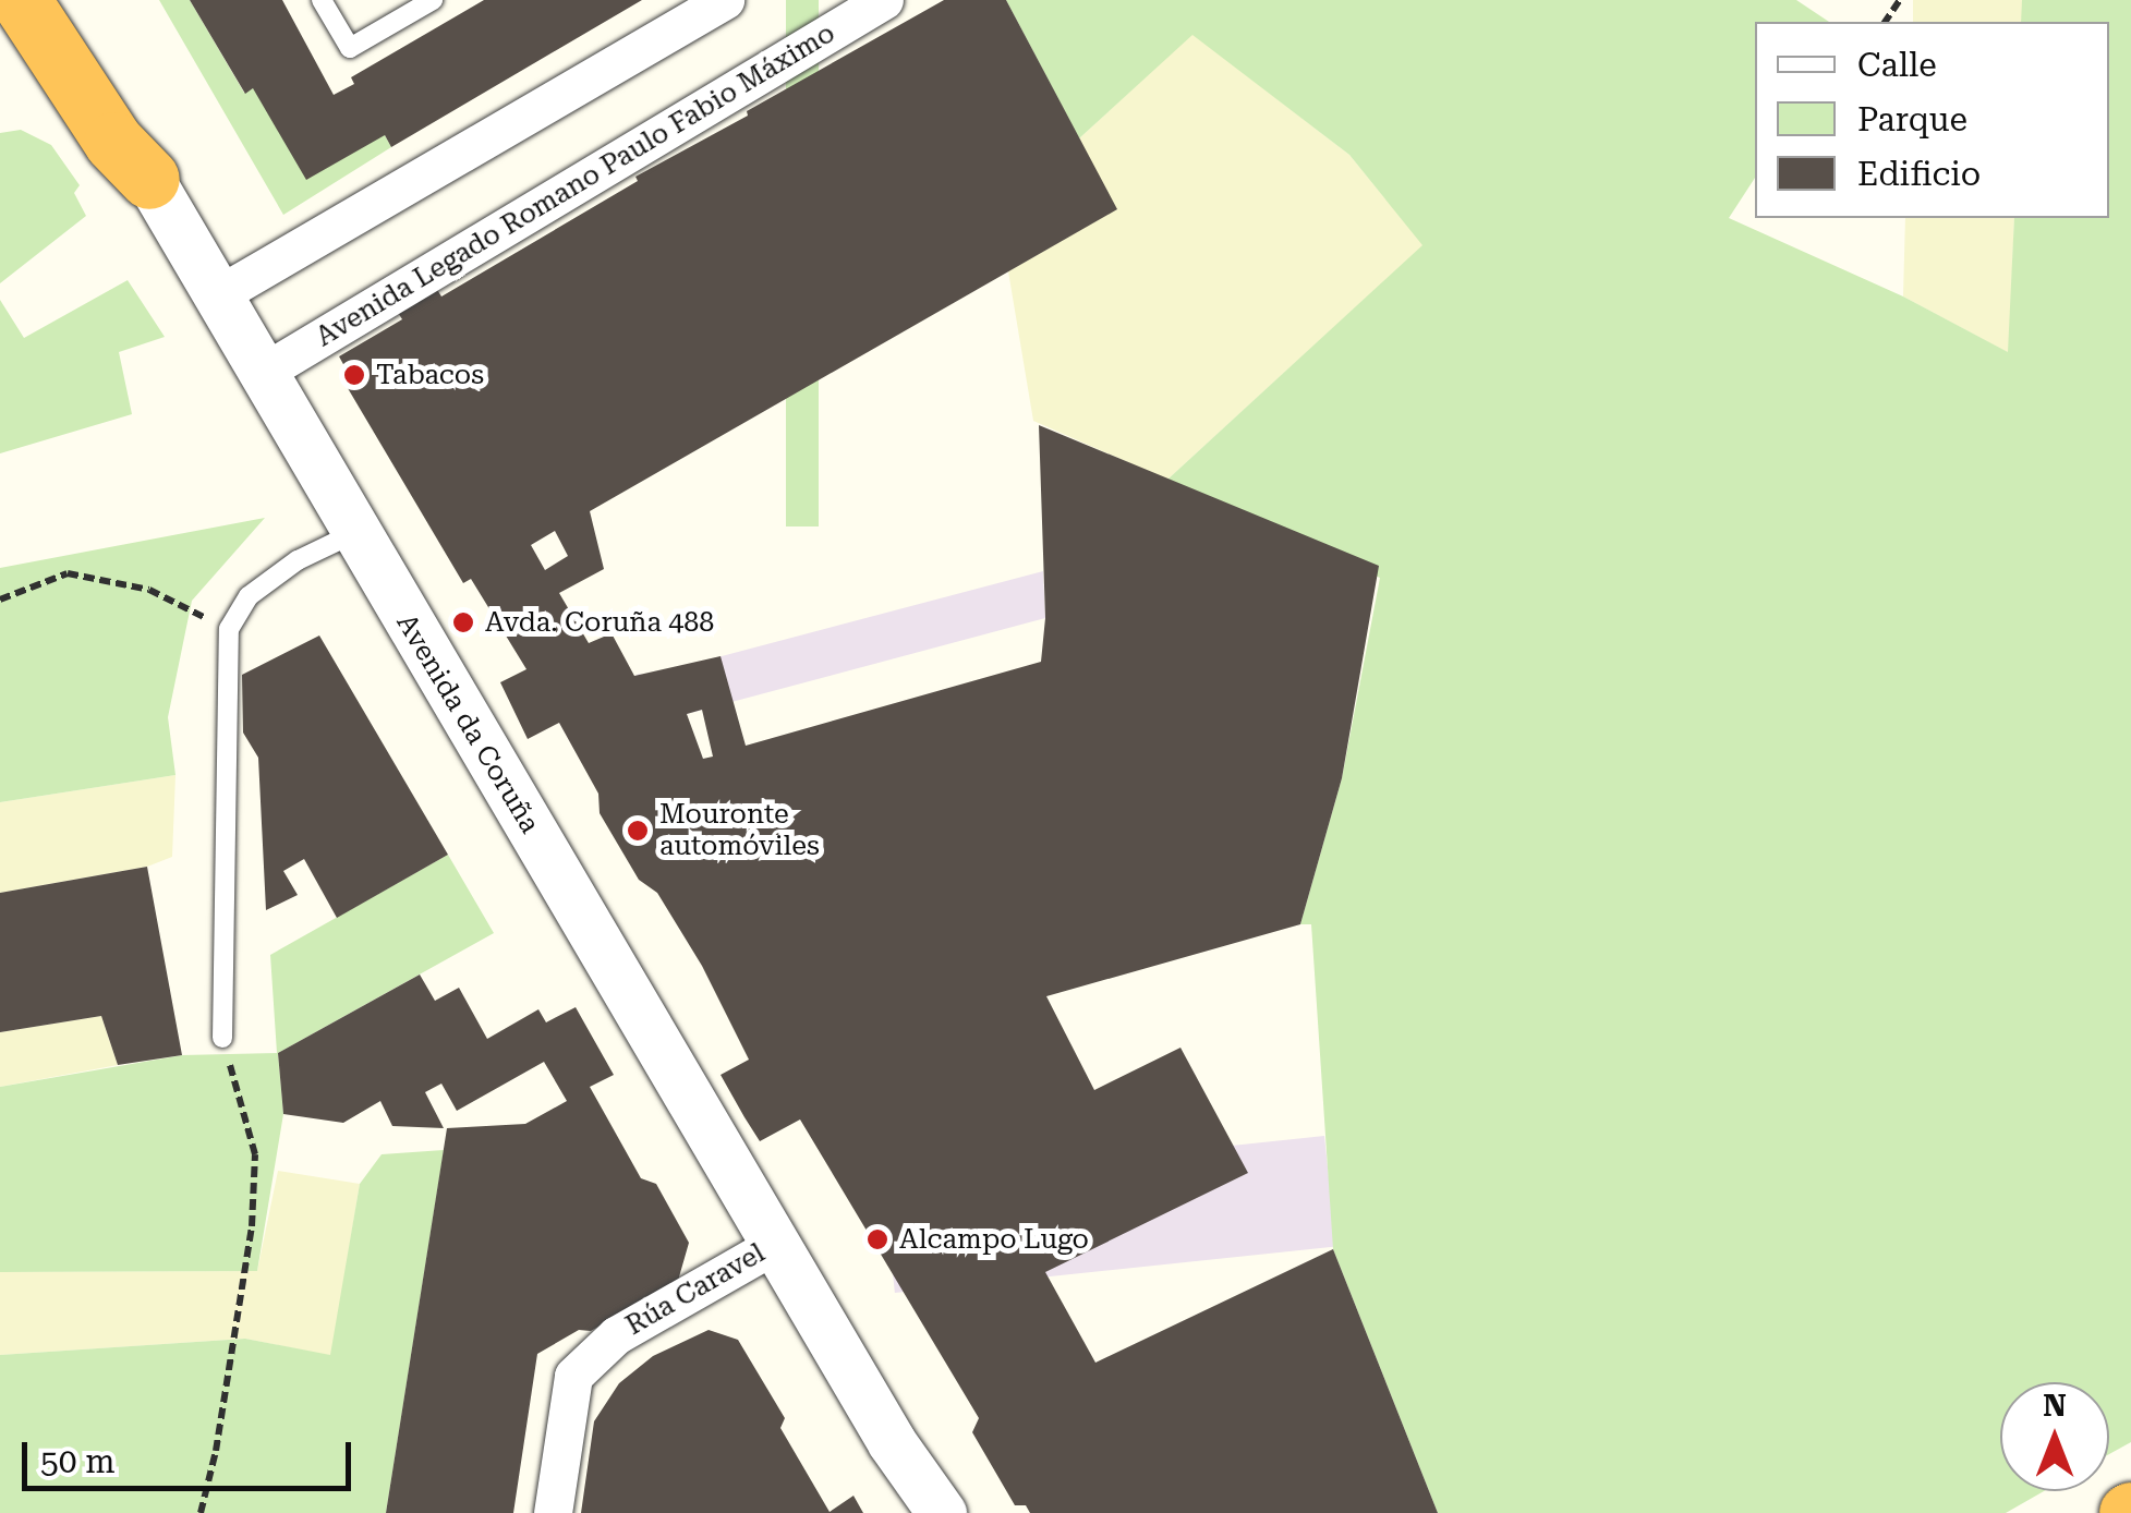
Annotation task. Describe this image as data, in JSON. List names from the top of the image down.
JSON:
{
  "streets": {
    "street": ["Avenida Legado Romano Paulo Fabio Máximo", "Avenida da Coruña", "Rúa Caravel"]
  },
  "crossings": [
    ["Avenida Legado Romano Paulo Fabio Máximo", "Avenida da Coruña"],
    ["Avenida da Coruña", "Rúa Caravel"]
  ],
  "places": [
    "Tabacos",
    "Avda. Coruña 488",
    "Mouronte automóviles",
    "Alcampo Lugo"
  ],
  "legend": ["Calle", "Parque", "Edificio"],
  "scale_bar": "50 m",
  "north": "top"
}
